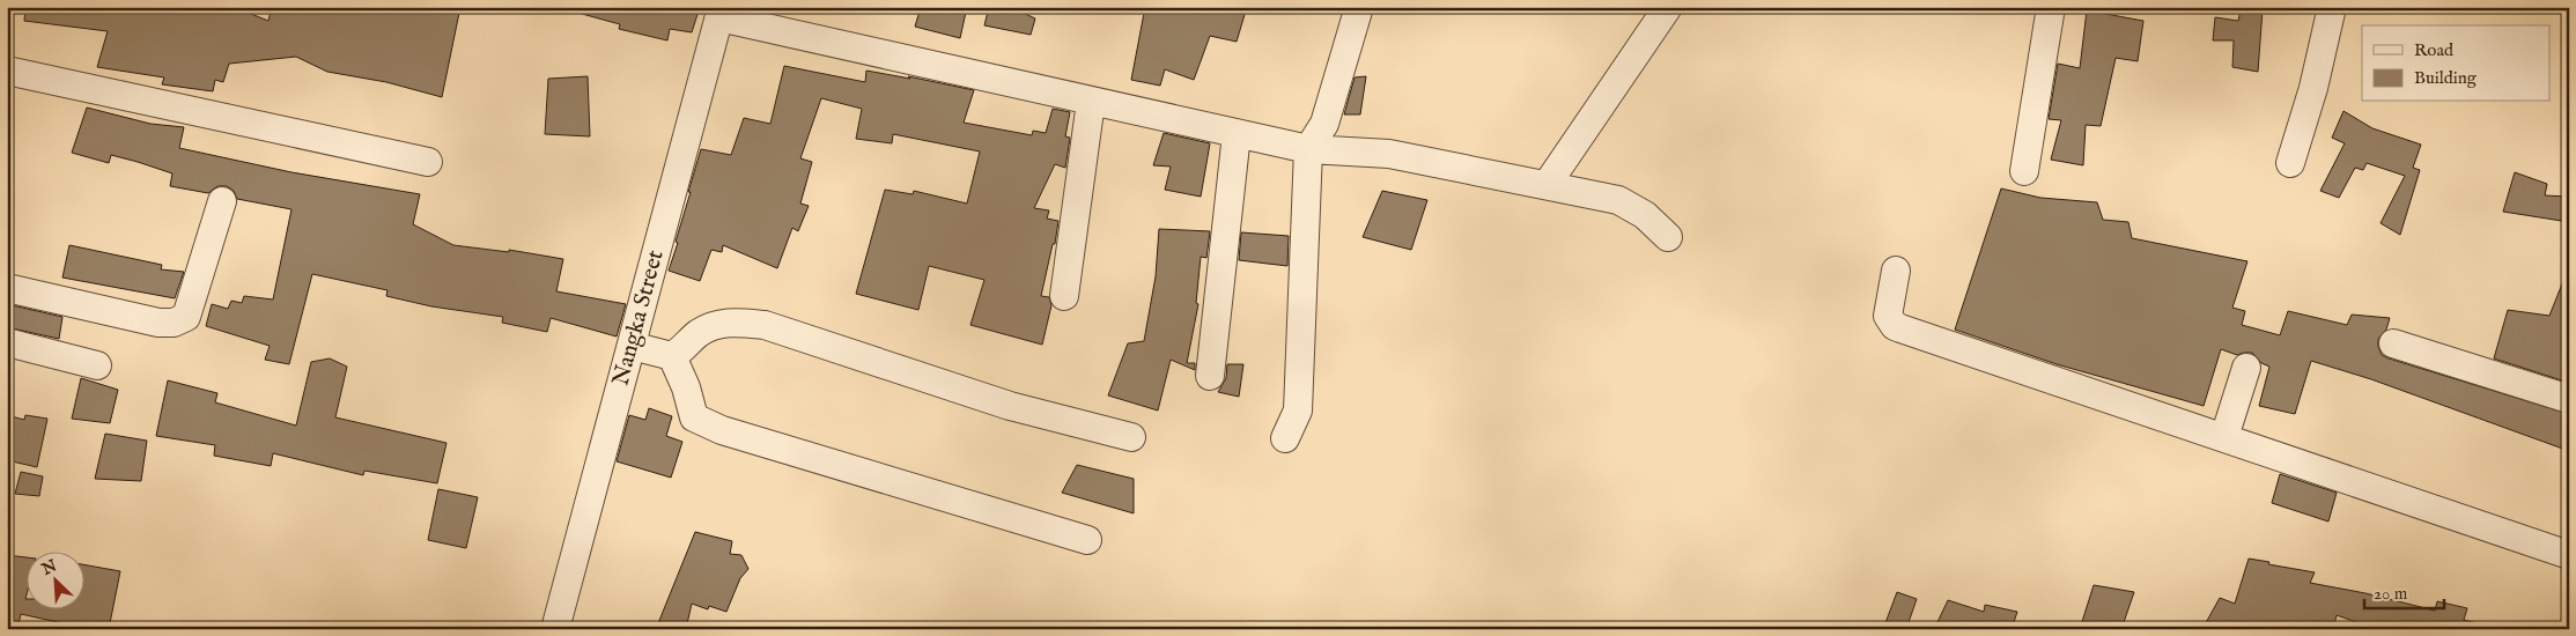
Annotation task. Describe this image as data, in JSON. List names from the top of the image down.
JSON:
{
  "streets": {
    "street": ["Nangka Street"]
  },
  "legend": ["Road", "Building"],
  "scale_bar": "20 m",
  "north": "top left"
}
